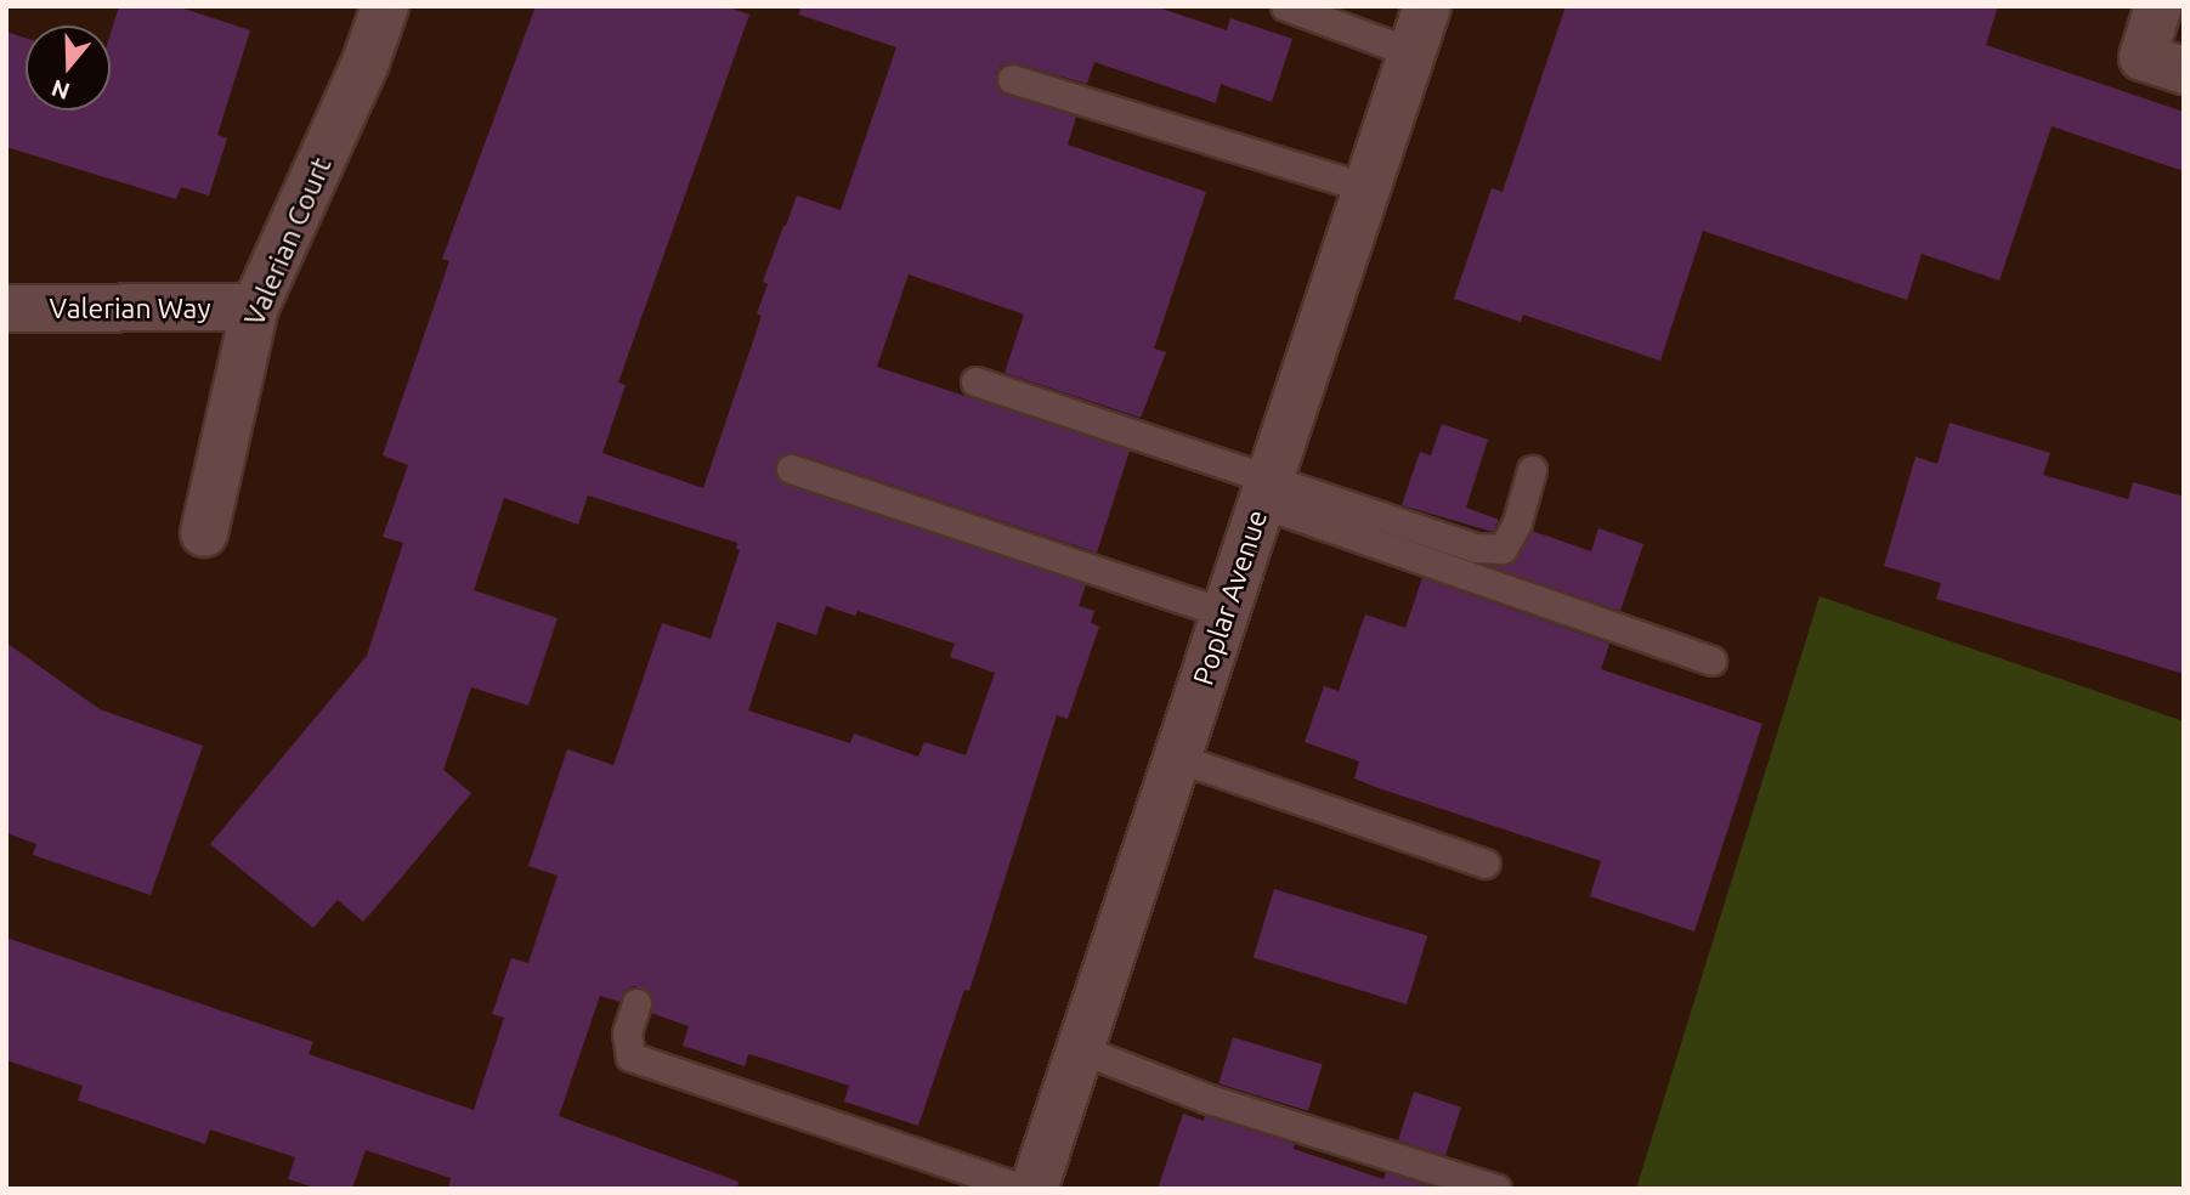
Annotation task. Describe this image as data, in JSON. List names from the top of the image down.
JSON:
{
  "streets": {
    "street": ["Valerian Court", "Valerian Way", "Poplar Avenue"]
  },
  "crossings": [
    ["Valerian Court", "Valerian Way"]
  ],
  "north": "bottom"
}
